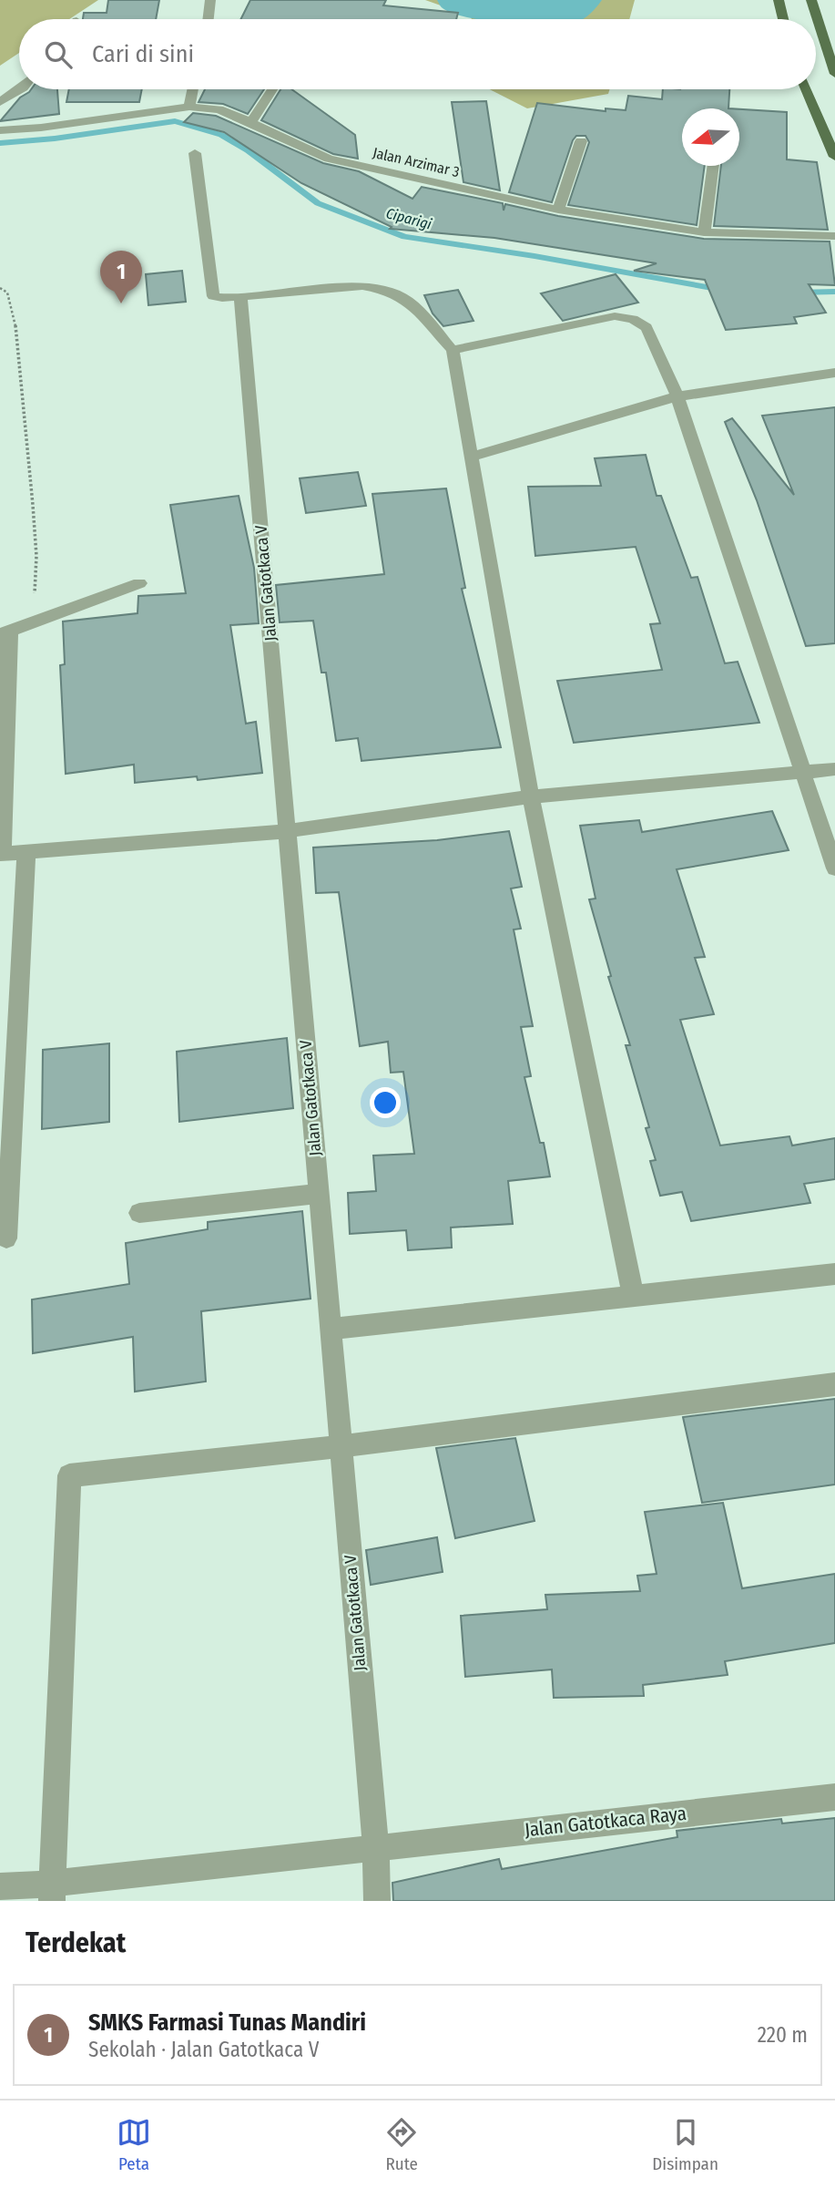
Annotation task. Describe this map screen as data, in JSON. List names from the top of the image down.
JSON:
{
  "streets": {
    "street": ["Jalan Arzimar 3", "Jalan Gatotkaca V", "Jalan Gatotkaca Raya"]
  },
  "crossings": [
    ["Jalan Gatotkaca V", "Jalan Gatotkaca Raya"]
  ],
  "water": ["Ciparigi"],
  "north": "left",
  "page": {
    "search": "Cari di sini",
    "pins": "1",
    "heading": "Terdekat",
    "list": [
      {
        "mark": "1",
        "name": "SMKS Farmasi Tunas Mandiri",
        "note": "Sekolah · Jalan Gatotkaca V",
        "value": "220 m"
      }
    ],
    "nav": ["Peta", "Rute", "Disimpan"]
  }
}
